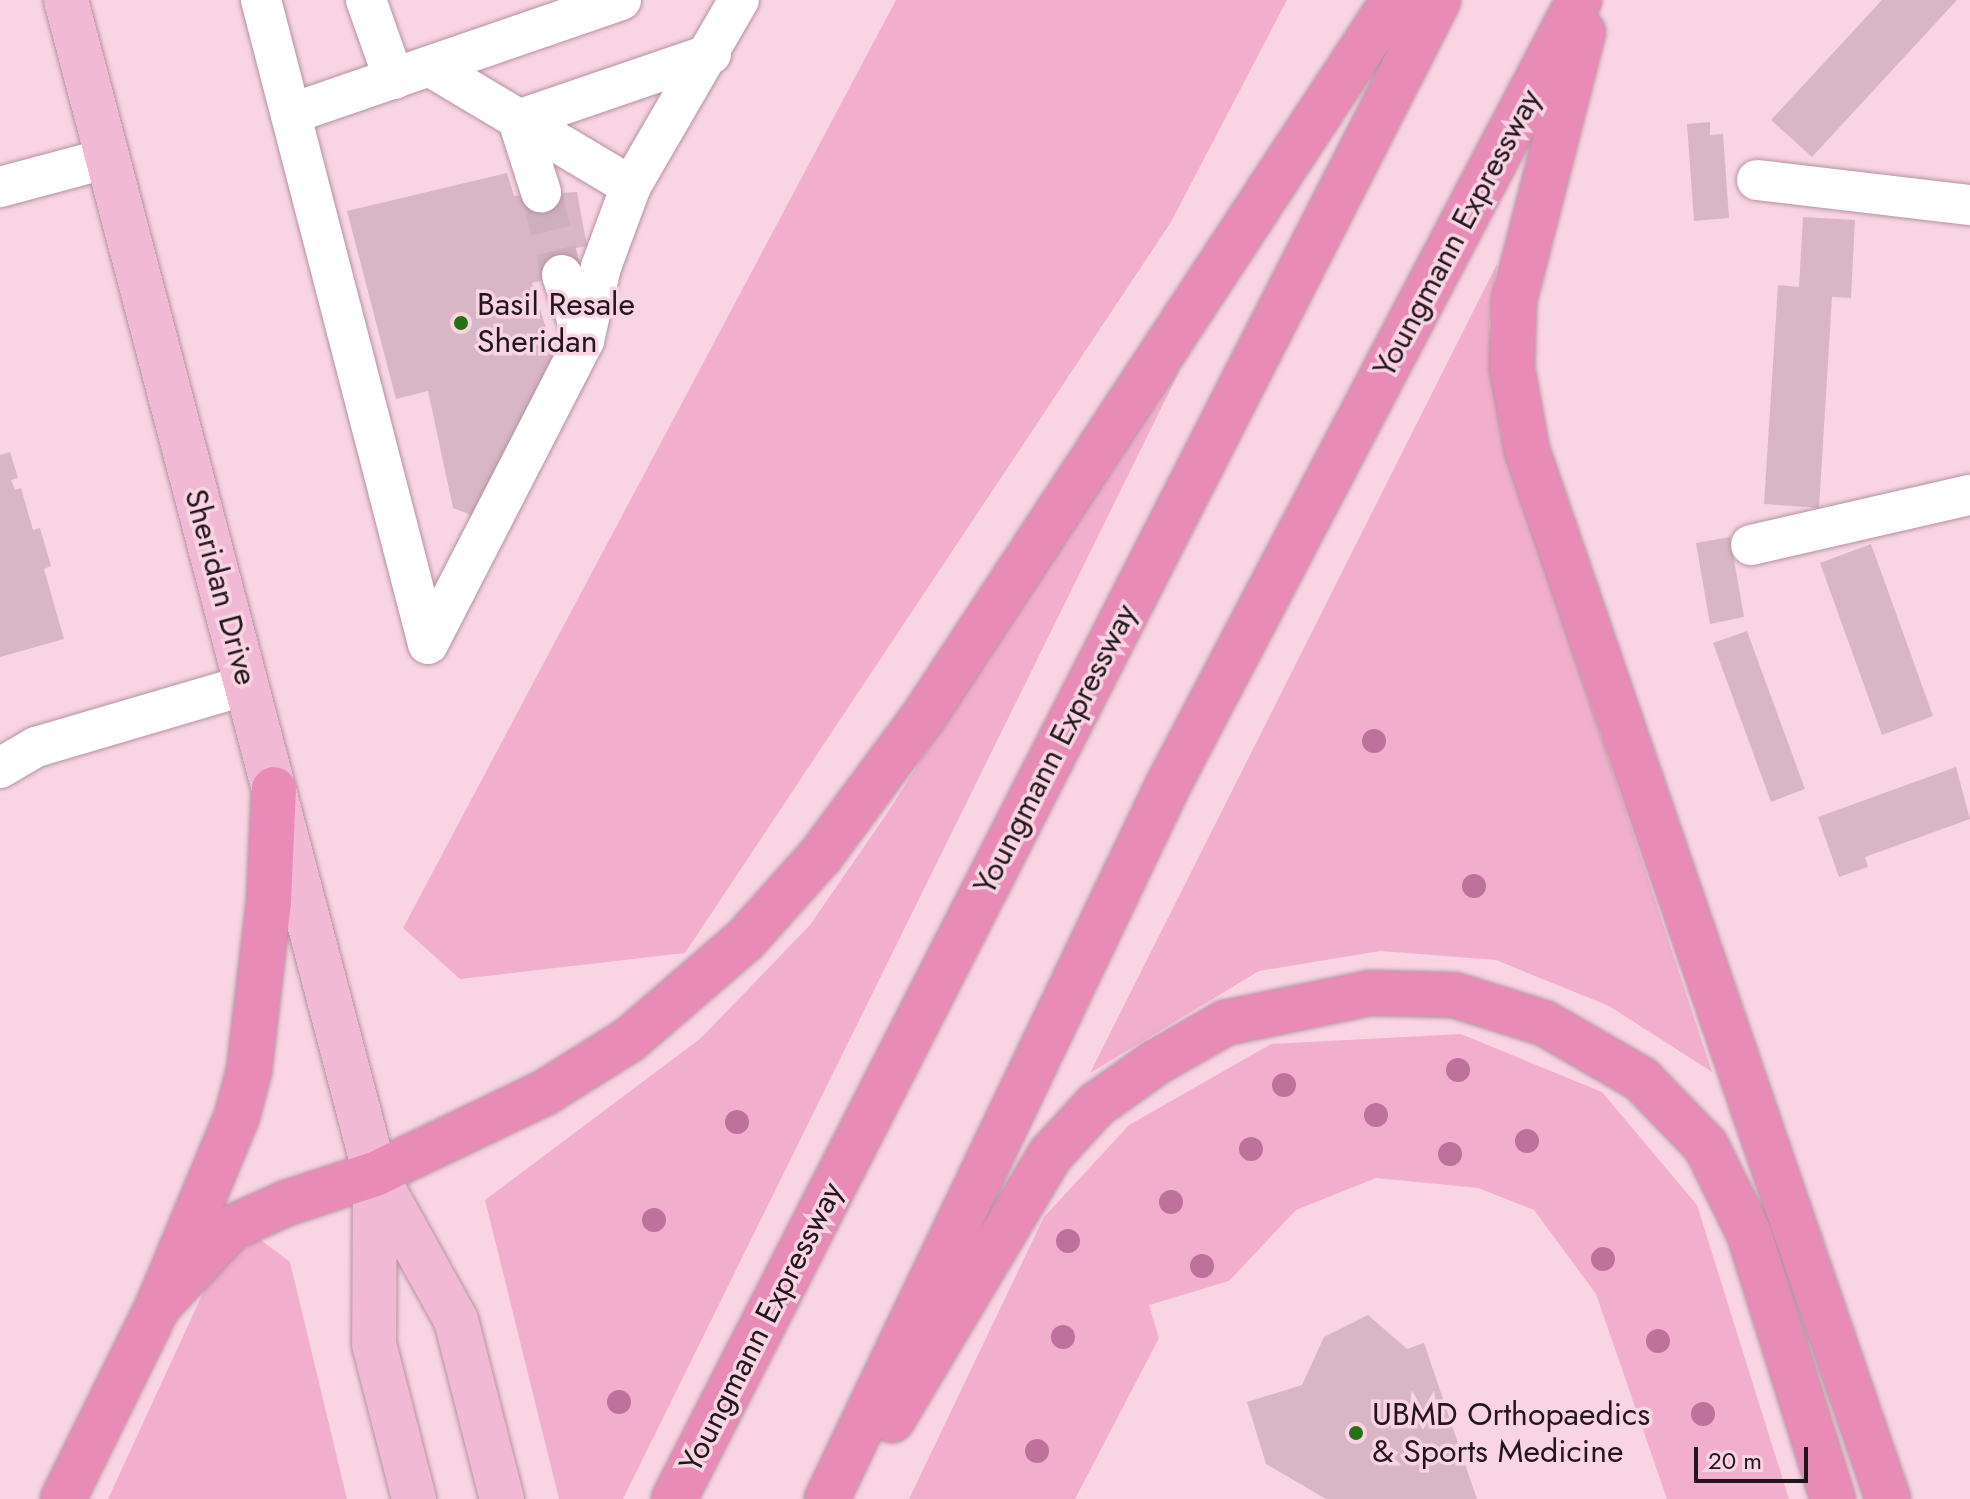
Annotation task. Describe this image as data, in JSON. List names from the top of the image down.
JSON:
{
  "streets": {
    "highway": ["Youngmann Expressway"],
    "main road": ["Sheridan Drive"]
  },
  "places": ["Basil Resale Sheridan", "UBMD Orthopaedics & Sports Medicine"],
  "scale_bar": "20 m"
}
